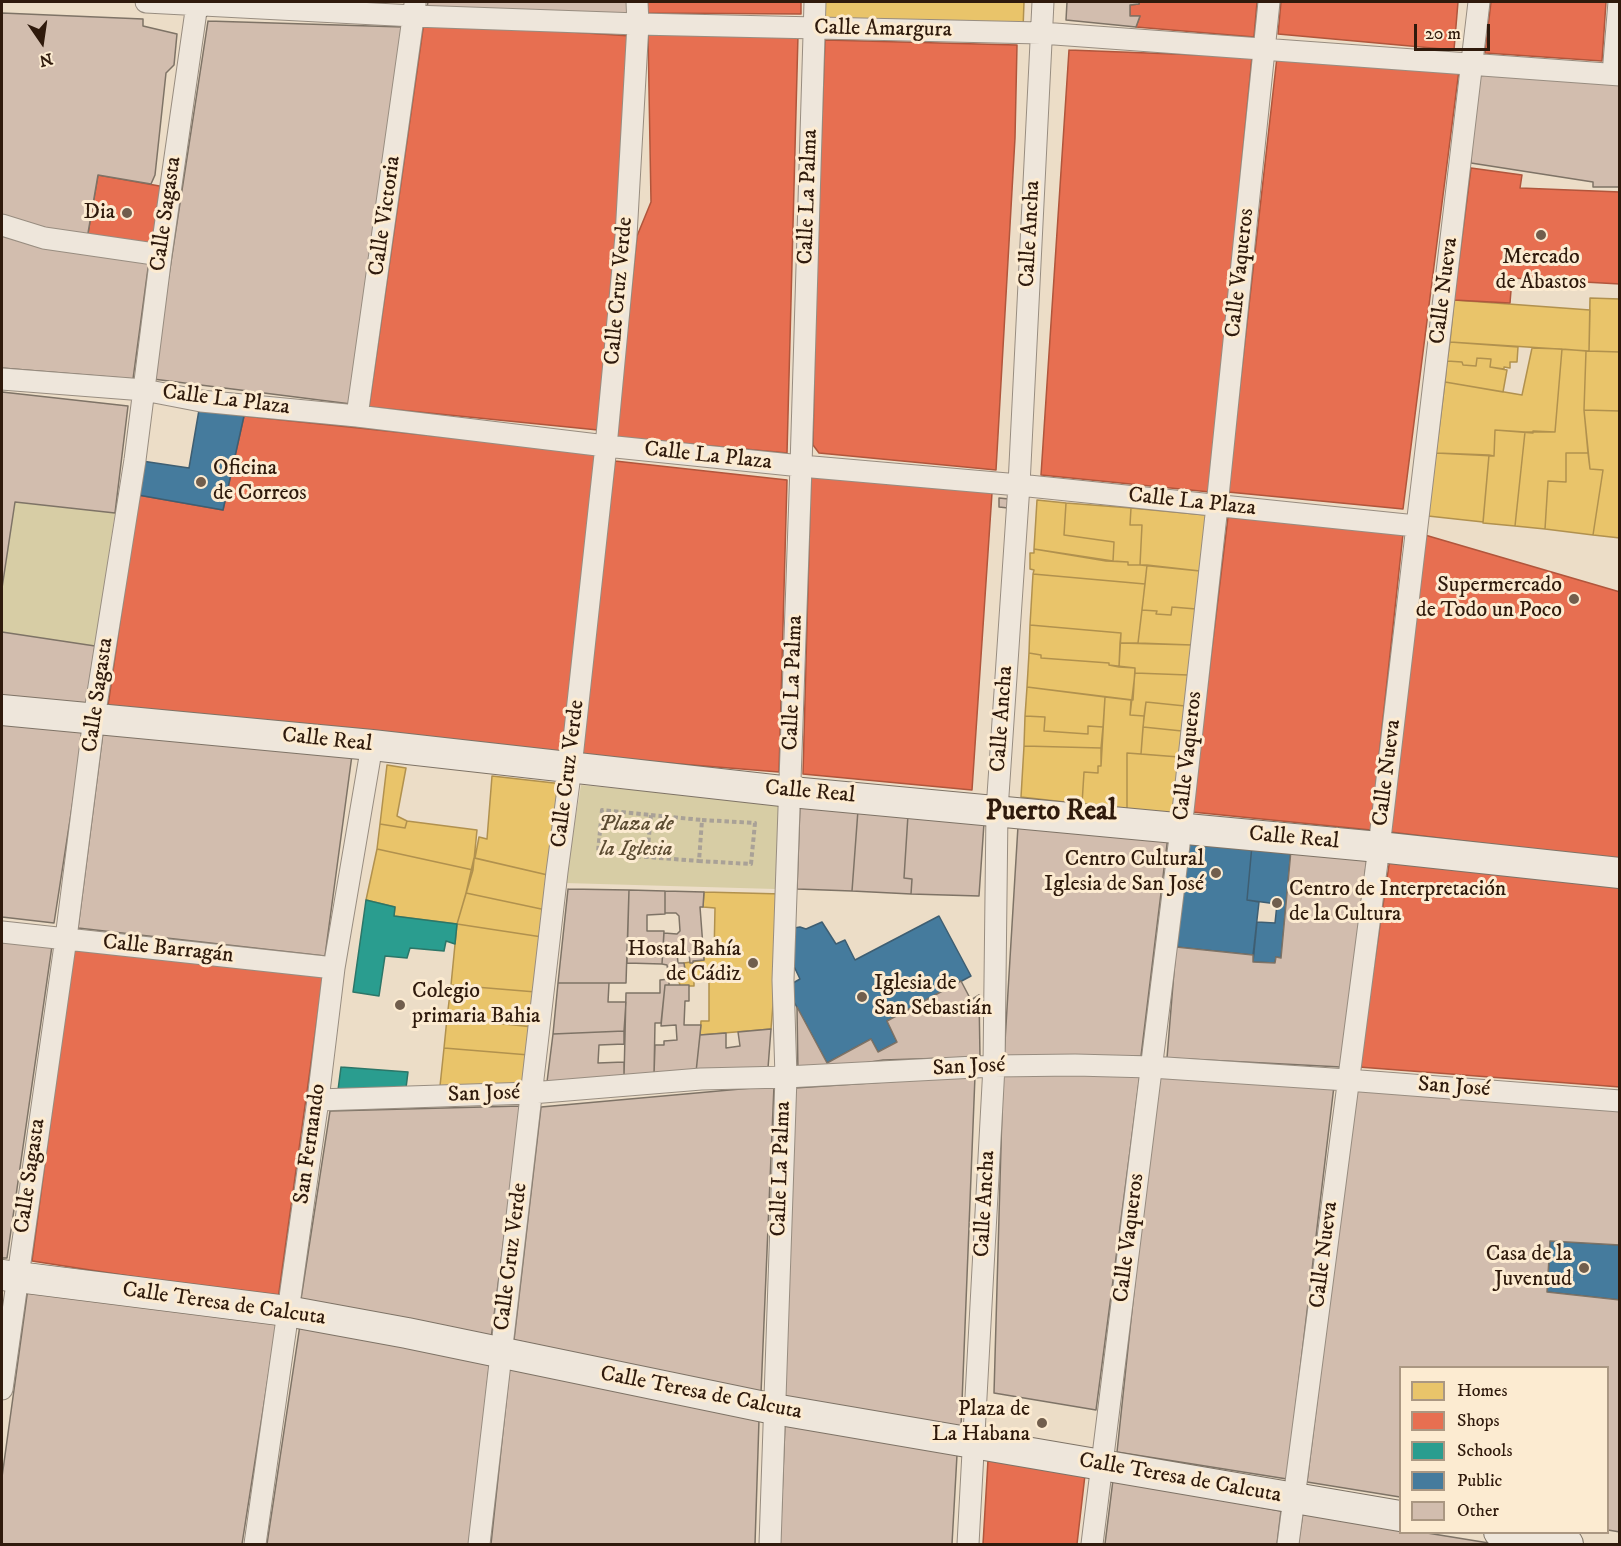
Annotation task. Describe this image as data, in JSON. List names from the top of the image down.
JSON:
{
  "streets": {
    "street": [
      "Calle Amargura",
      "Calle La Palma",
      "Calle Sagasta",
      "Calle Victoria",
      "Calle Ancha",
      "Calle Vaqueros",
      "Calle Cruz Verde",
      "Calle Nueva",
      "Calle La Plaza",
      "Calle Real",
      "Calle Barragán",
      "San José",
      "San Fernando",
      "Calle Teresa de Calcuta"
    ]
  },
  "crossings": [
    ["Calle Amargura", "Calle La Palma"],
    ["Calle Amargura", "Calle Sagasta"],
    ["Calle Amargura", "Calle Victoria"],
    ["Calle Amargura", "Calle Ancha"],
    ["Calle Amargura", "Calle Vaqueros"],
    ["Calle Amargura", "Calle Cruz Verde"],
    ["Calle Amargura", "Calle Nueva"],
    ["Calle La Palma", "Calle La Plaza"],
    ["Calle La Palma", "Calle Real"],
    ["Calle La Palma", "San José"],
    ["Calle La Palma", "Calle Teresa de Calcuta"],
    ["Calle Sagasta", "Calle La Plaza"],
    ["Calle Sagasta", "Calle Real"],
    ["Calle Sagasta", "Calle Barragán"],
    ["Calle Sagasta", "Calle Teresa de Calcuta"],
    ["Calle Victoria", "Calle La Plaza"],
    ["Calle Ancha", "Calle La Plaza"],
    ["Calle Ancha", "Calle Real"],
    ["Calle Ancha", "San José"],
    ["Calle Ancha", "Calle Teresa de Calcuta"],
    ["Calle Vaqueros", "Calle La Plaza"],
    ["Calle Vaqueros", "Calle Real"],
    ["Calle Vaqueros", "San José"],
    ["Calle Vaqueros", "Calle Teresa de Calcuta"],
    ["Calle Cruz Verde", "Calle La Plaza"],
    ["Calle Cruz Verde", "Calle Real"],
    ["Calle Cruz Verde", "San José"],
    ["Calle Cruz Verde", "Calle Teresa de Calcuta"],
    ["Calle Nueva", "Calle La Plaza"],
    ["Calle Nueva", "Calle Real"],
    ["Calle Nueva", "San José"],
    ["Calle Nueva", "Calle Teresa de Calcuta"],
    ["Calle Real", "San Fernando"],
    ["Calle Barragán", "San Fernando"],
    ["San José", "San Fernando"],
    ["San Fernando", "Calle Teresa de Calcuta"]
  ],
  "districts": ["Puerto Real"],
  "parks": ["Plaza de la Iglesia"],
  "places": [
    "Dia",
    "Mercado de Abastos",
    "Oficina de Correos",
    "Supermercado de Todo un Poco",
    "Centro Cultural Iglesia de San José",
    "Centro de Interpretación de la Cultura",
    "Hostal Bahía de Cádiz",
    "Iglesia de San Sebastián",
    "Colegio primaria Bahia",
    "Casa de la Juventud",
    "Plaza de La Habana"
  ],
  "legend": [
    "Homes",
    "Shops",
    "Schools",
    "Public",
    "Other"
  ],
  "scale_bar": "20 m",
  "north": "bottom"
}
